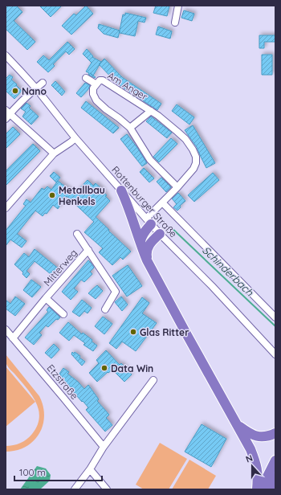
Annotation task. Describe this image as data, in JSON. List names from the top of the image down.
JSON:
{
  "streets": {
    "street": [
      "Am Anger",
      "Rottenburger Straße",
      "Mitterweg",
      "Etzstraße"
    ]
  },
  "crossings": [
    ["Am Anger", "Rottenburger Straße"],
    ["Mitterweg", "Etzstraße"]
  ],
  "water": ["Schinderbach"],
  "places": [
    "Nano",
    "Metallbau Henkels",
    "Glas Ritter",
    "Data Win"
  ],
  "scale_bar": "100 m",
  "north": "top"
}
